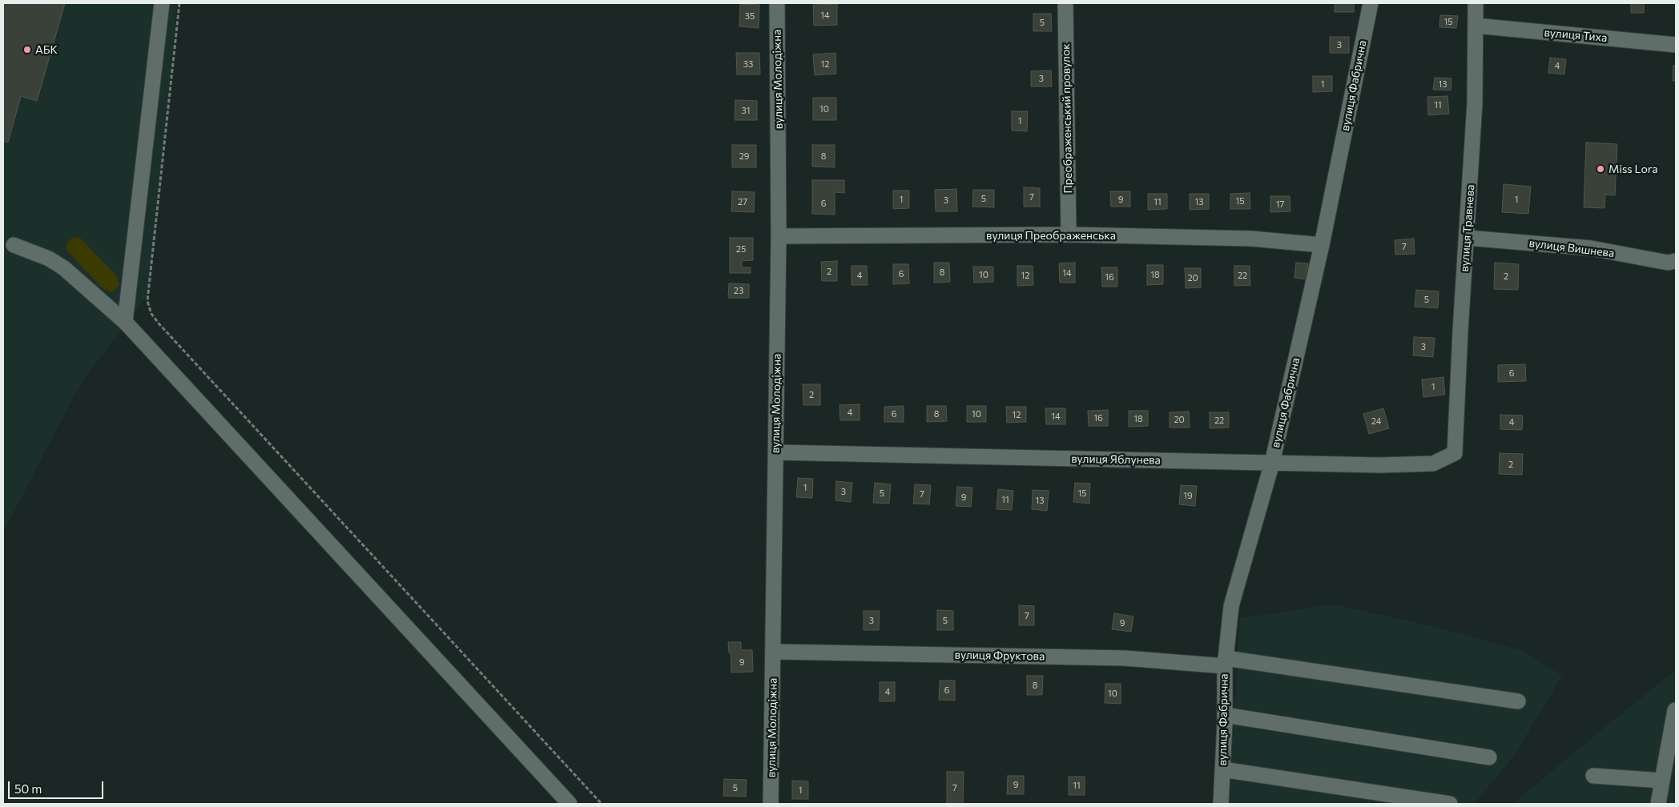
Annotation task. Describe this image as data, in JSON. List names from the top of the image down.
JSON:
{
  "streets": {
    "street": [
      "вулиця Тиха",
      "вулиця Молодіжна",
      "вулиця Фабрична",
      "Преображенський провулок",
      "вулиця Травнева",
      "вулиця Преображенська",
      "вулиця Вишнева",
      "вулиця Яблунева",
      "вулиця Фруктова"
    ]
  },
  "crossings": [
    ["вулиця Тиха", "вулиця Травнева"],
    ["вулиця Молодіжна", "вулиця Преображенська"],
    ["вулиця Молодіжна", "вулиця Яблунева"],
    ["вулиця Молодіжна", "вулиця Фруктова"],
    ["вулиця Фабрична", "вулиця Преображенська"],
    ["вулиця Фабрична", "вулиця Яблунева"],
    ["вулиця Фабрична", "вулиця Фруктова"],
    ["Преображенський провулок", "вулиця Преображенська"],
    ["вулиця Травнева", "вулиця Вишнева"],
    ["вулиця Травнева", "вулиця Яблунева"]
  ],
  "places": ["АБК", "Miss Lora"],
  "house_numbers": [
    "14",
    "35",
    "15",
    "5",
    "3",
    "33",
    "12",
    "4",
    "3",
    "1",
    "13",
    "11",
    "10",
    "31",
    "1",
    "29",
    "8",
    "7",
    "5",
    "1",
    "9",
    "1",
    "3",
    "15",
    "27",
    "11",
    "13",
    "6",
    "17",
    "7",
    "25",
    "2",
    "8",
    "14",
    "6",
    "10",
    "18",
    "4",
    "12",
    "22",
    "2",
    "16",
    "20",
    "23",
    "5",
    "3",
    "6",
    "1",
    "2",
    "4",
    "6",
    "8",
    "10",
    "12",
    "14",
    "16",
    "18",
    "20",
    "22",
    "24",
    "4",
    "2",
    "1",
    "3",
    "5",
    "15",
    "7",
    "19",
    "9",
    "11",
    "13",
    "7",
    "3",
    "5",
    "9",
    "9",
    "8",
    "6",
    "4",
    "10",
    "9",
    "11",
    "5",
    "7",
    "1"
  ],
  "scale_bar": "50 m"
}
